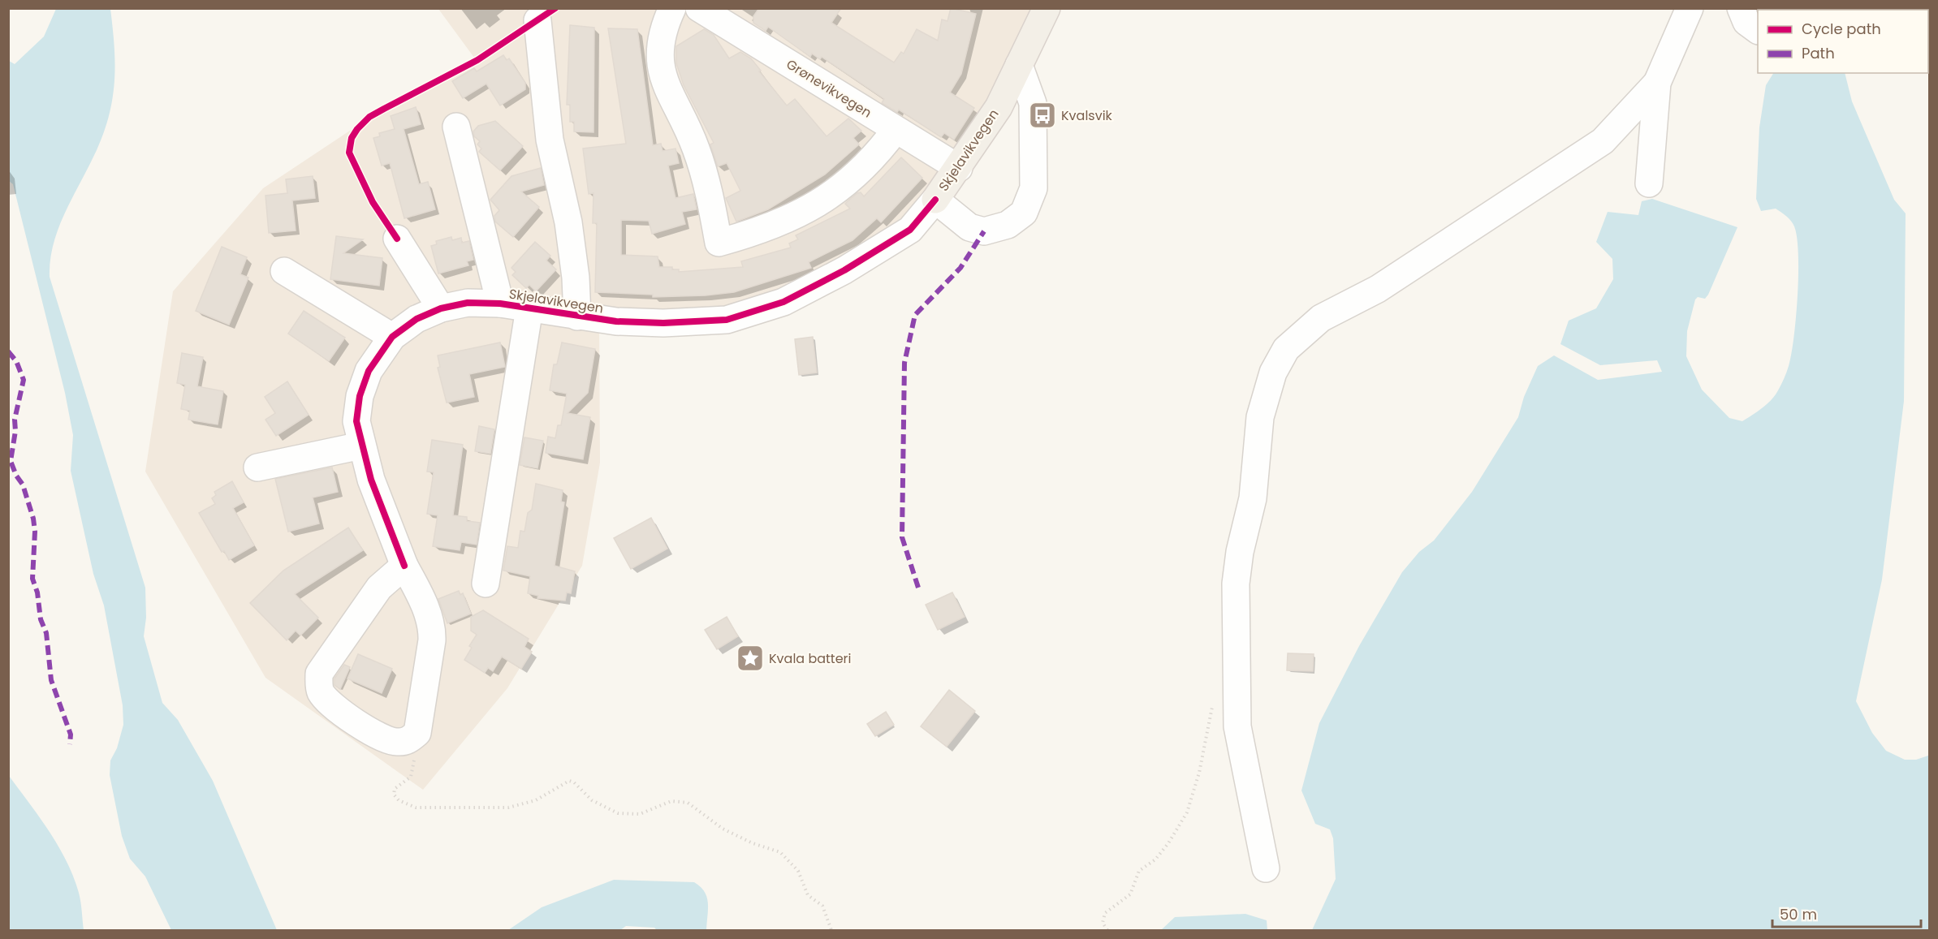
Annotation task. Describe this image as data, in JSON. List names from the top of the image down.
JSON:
{
  "streets": {
    "main road": ["Skjelavikvegen"],
    "street": ["Grønevikvegen"]
  },
  "crossings": [
    ["Grønevikvegen", "Skjelavikvegen"]
  ],
  "places": {
    "bus stop": ["Kvalsvik"],
    "place": ["Kvala batteri"]
  },
  "legend": ["Cycle path", "Path"],
  "scale_bar": "50 m"
}
